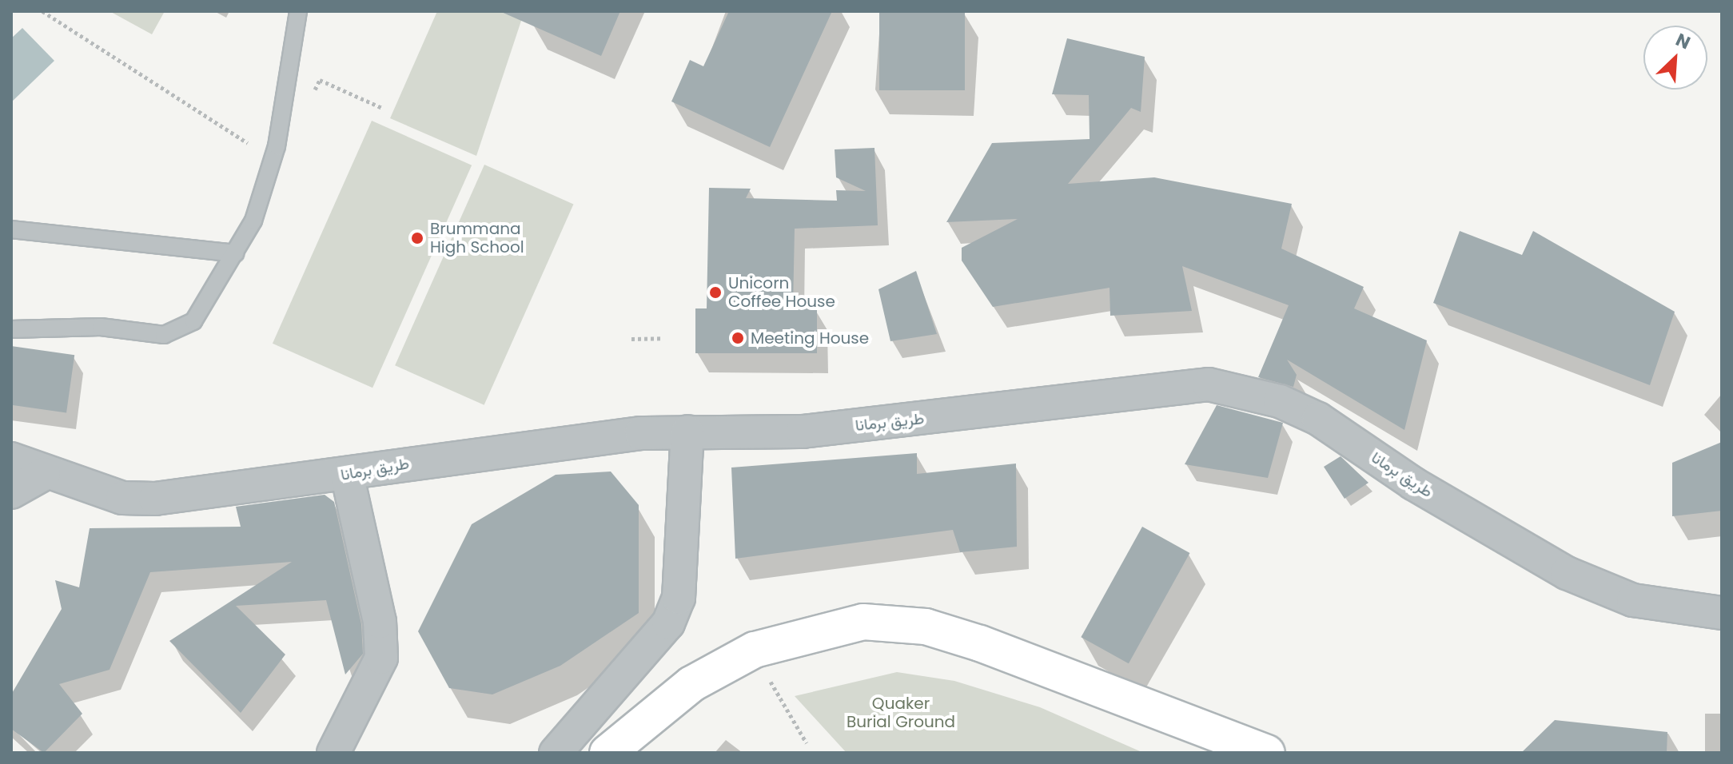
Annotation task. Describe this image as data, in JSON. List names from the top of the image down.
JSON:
{
  "streets": {
    "street": ["طريق برمانا"]
  },
  "parks": ["Quaker Burial Ground"],
  "places": ["Brummana High School", "Unicorn Coffee House", "Meeting House"],
  "north": "top right"
}
